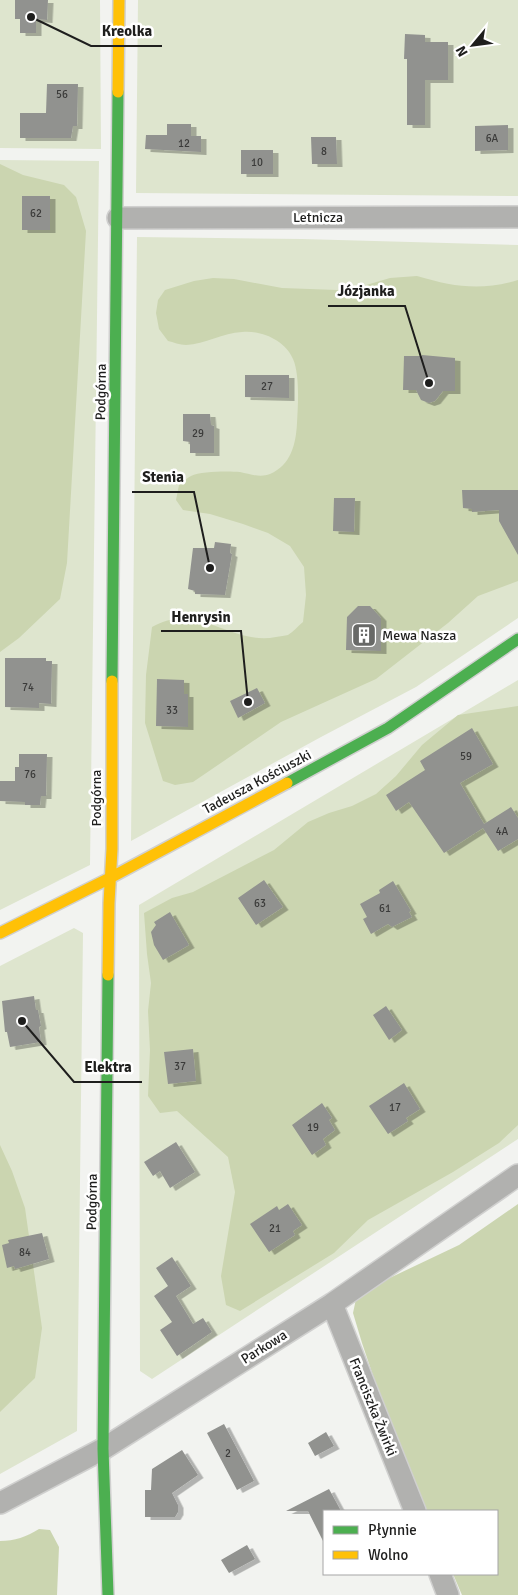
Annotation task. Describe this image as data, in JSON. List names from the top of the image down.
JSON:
{
  "streets": {
    "street": [
      "Letnicza",
      "Podgórna",
      "Tadeusza Kościuszki",
      "Parkowa",
      "Franciszka Żwirki"
    ]
  },
  "crossings": [
    ["Letnicza", "Podgórna"],
    ["Podgórna", "Tadeusza Kościuszki"],
    ["Podgórna", "Parkowa"],
    ["Parkowa", "Franciszka Żwirki"]
  ],
  "places": {
    "other": [
      "Kreolka",
      "Józjanka",
      "Stenia",
      "Henrysin",
      "Elektra"
    ],
    "building": ["Mewa Nasza"]
  },
  "house_numbers": [
    "56",
    "6A",
    "12",
    "8",
    "10",
    "62",
    "27",
    "29",
    "74",
    "33",
    "59",
    "76",
    "4A",
    "63",
    "61",
    "37",
    "17",
    "19",
    "21",
    "84",
    "2"
  ],
  "legend": ["Płynnie", "Wolno"],
  "north": "bottom left"
}
